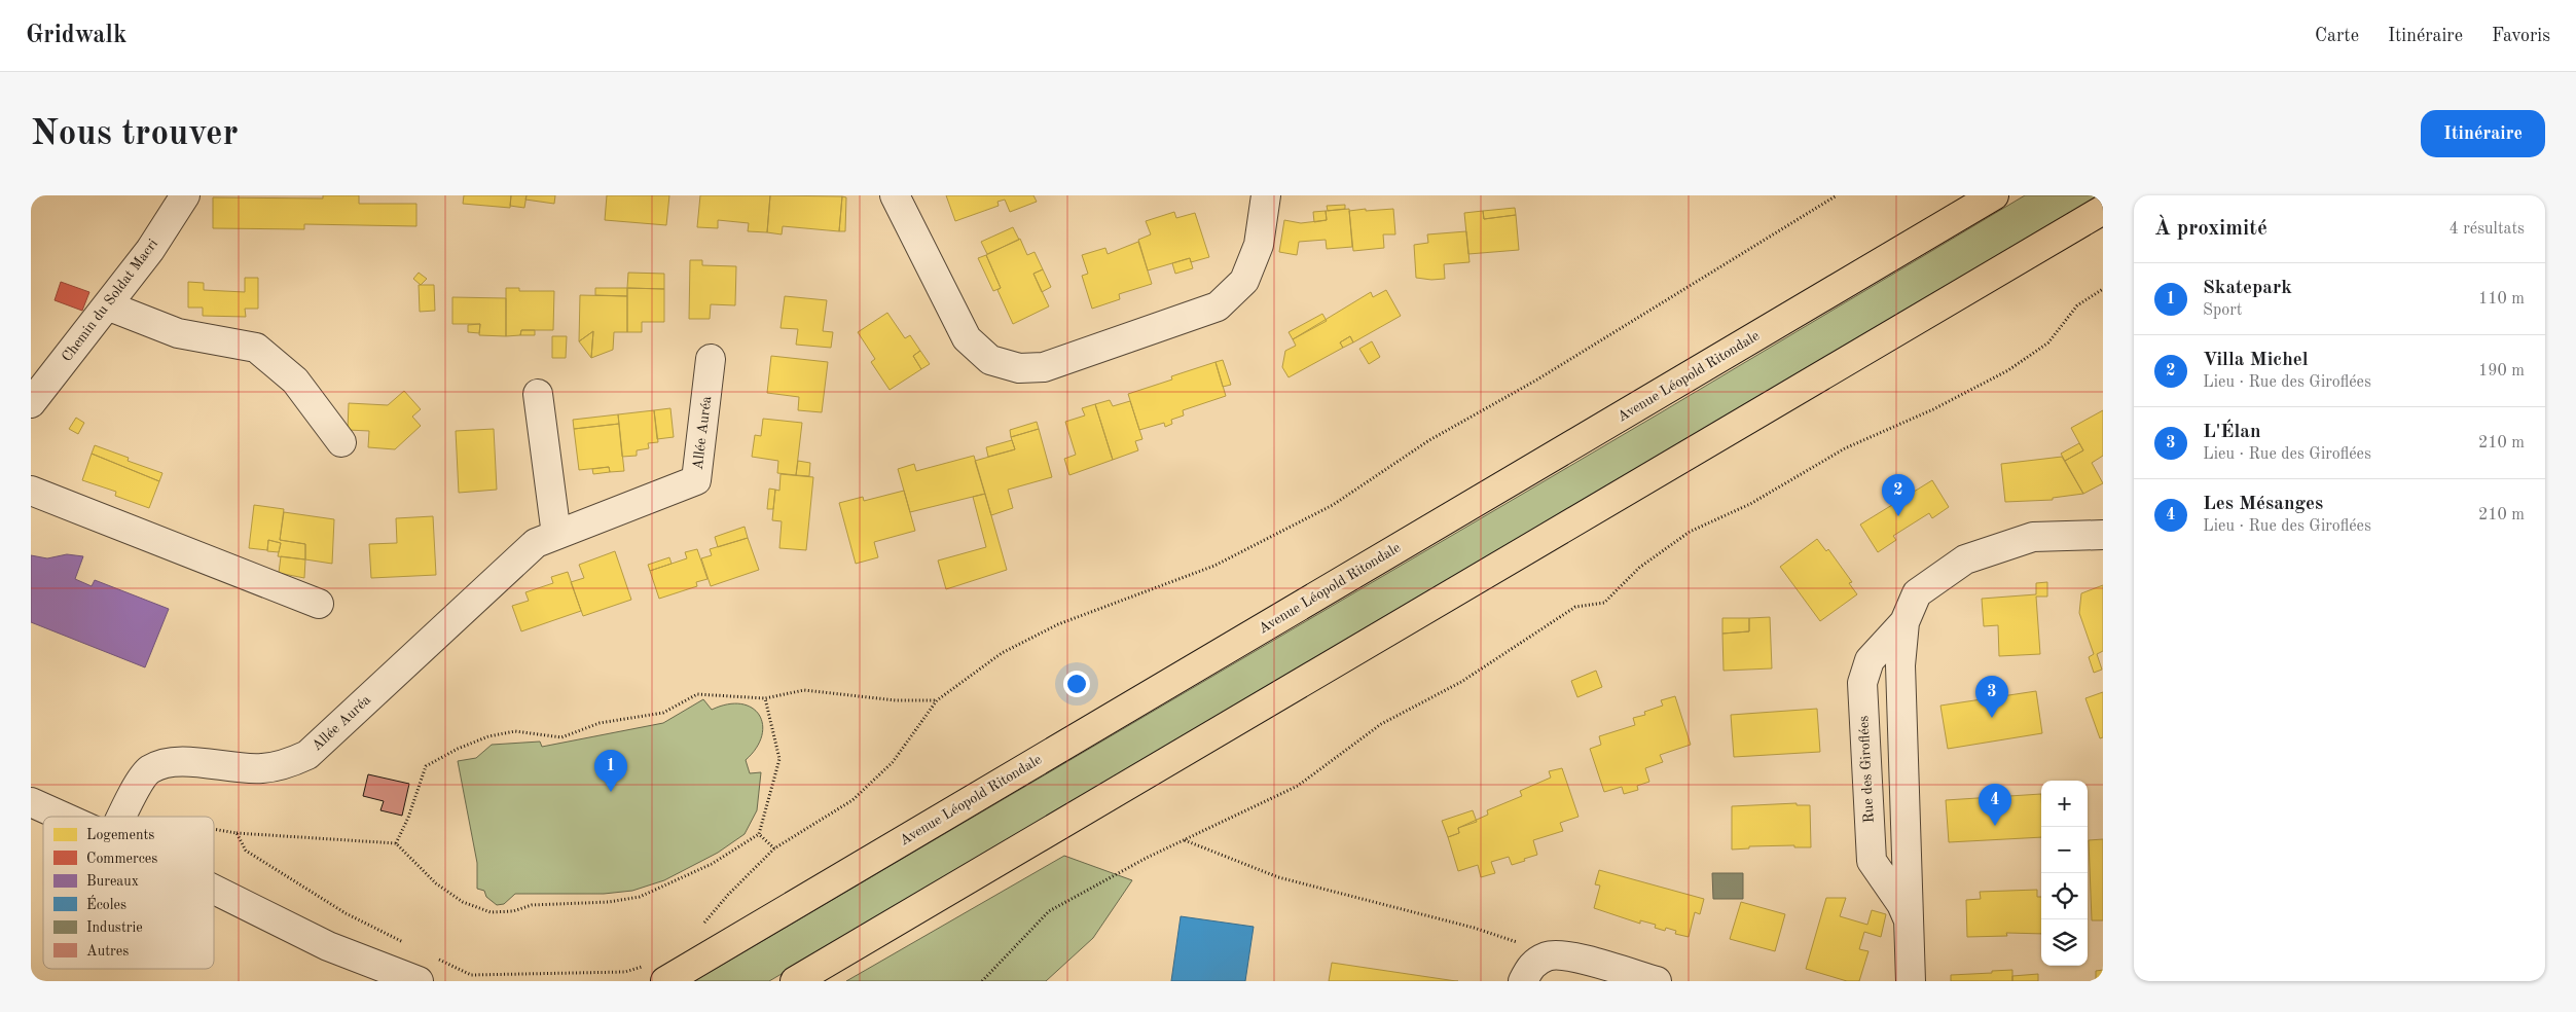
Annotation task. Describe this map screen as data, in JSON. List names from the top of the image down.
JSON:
{
  "streets": {
    "highway": ["Avenue Léopold Ritondale"],
    "street": ["Chemin du Soldat Macri", "Allée Auréa", "Rue des Giroflées"]
  },
  "legend": [
    "Logements",
    "Commerces",
    "Bureaux",
    "Écoles",
    "Industrie",
    "Autres"
  ],
  "page": {
    "header": "Gridwalk",
    "nav": ["Carte", "Itinéraire", "Favoris"],
    "buttons": "Itinéraire",
    "title": "Nous trouver",
    "heading": ["À proximité", "4 résultats"],
    "list": [
      {
        "mark": "1",
        "name": "Skatepark",
        "note": "Sport",
        "value": "110 m"
      },
      {
        "mark": "2",
        "name": "Villa Michel",
        "note": "Lieu · Rue des Giroflées",
        "value": "190 m"
      },
      {
        "mark": "3",
        "name": "L'Élan",
        "note": "Lieu · Rue des Giroflées",
        "value": "210 m"
      },
      {
        "mark": "4",
        "name": "Les Mésanges",
        "note": "Lieu · Rue des Giroflées",
        "value": "210 m"
      }
    ],
    "pins": [
      "2",
      "3",
      "1",
      "4"
    ],
    "map_buttons": ["+", "−"]
  }
}
